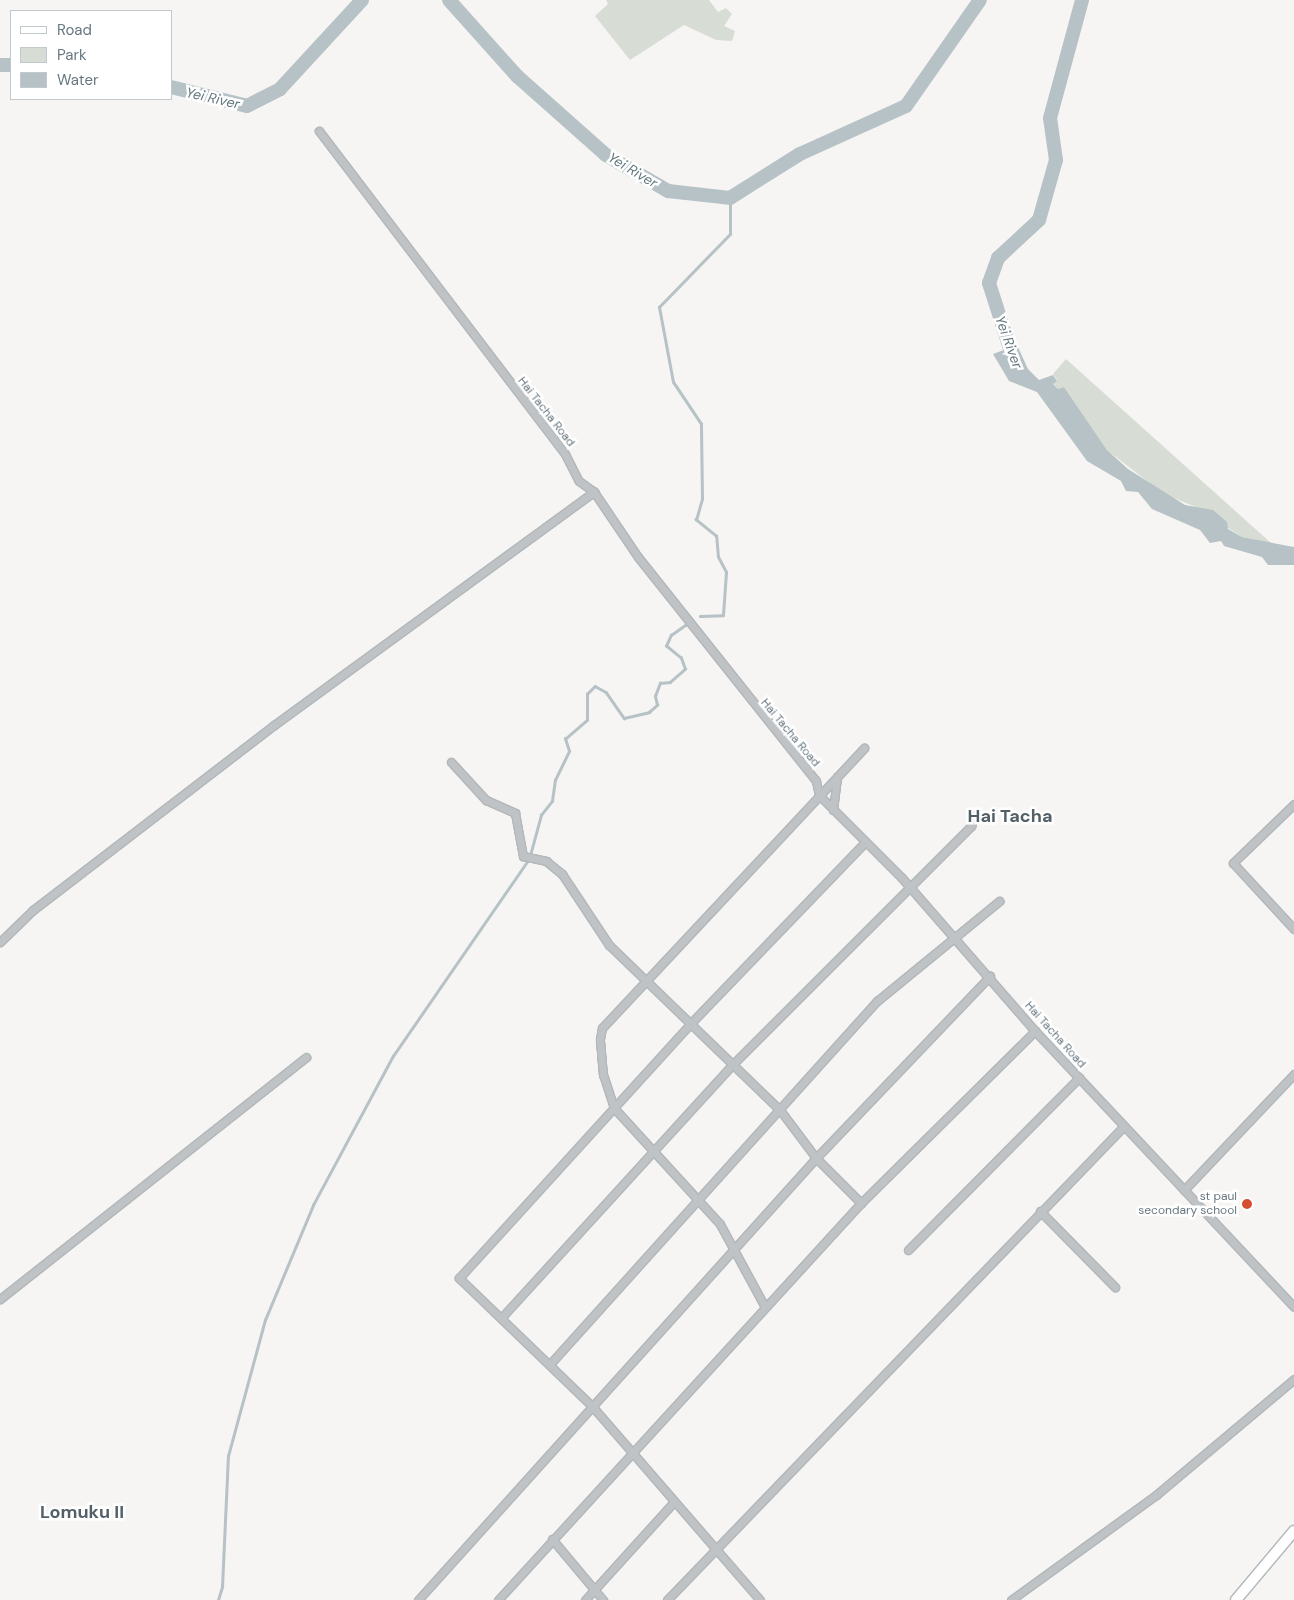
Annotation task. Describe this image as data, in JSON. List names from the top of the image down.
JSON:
{
  "streets": {
    "street": ["Hai Tacha Road"]
  },
  "districts": ["Hai Tacha", "Lomuku II"],
  "water": ["Yei River"],
  "places": ["st paul secondary school"],
  "legend": ["Road", "Park", "Water"]
}
